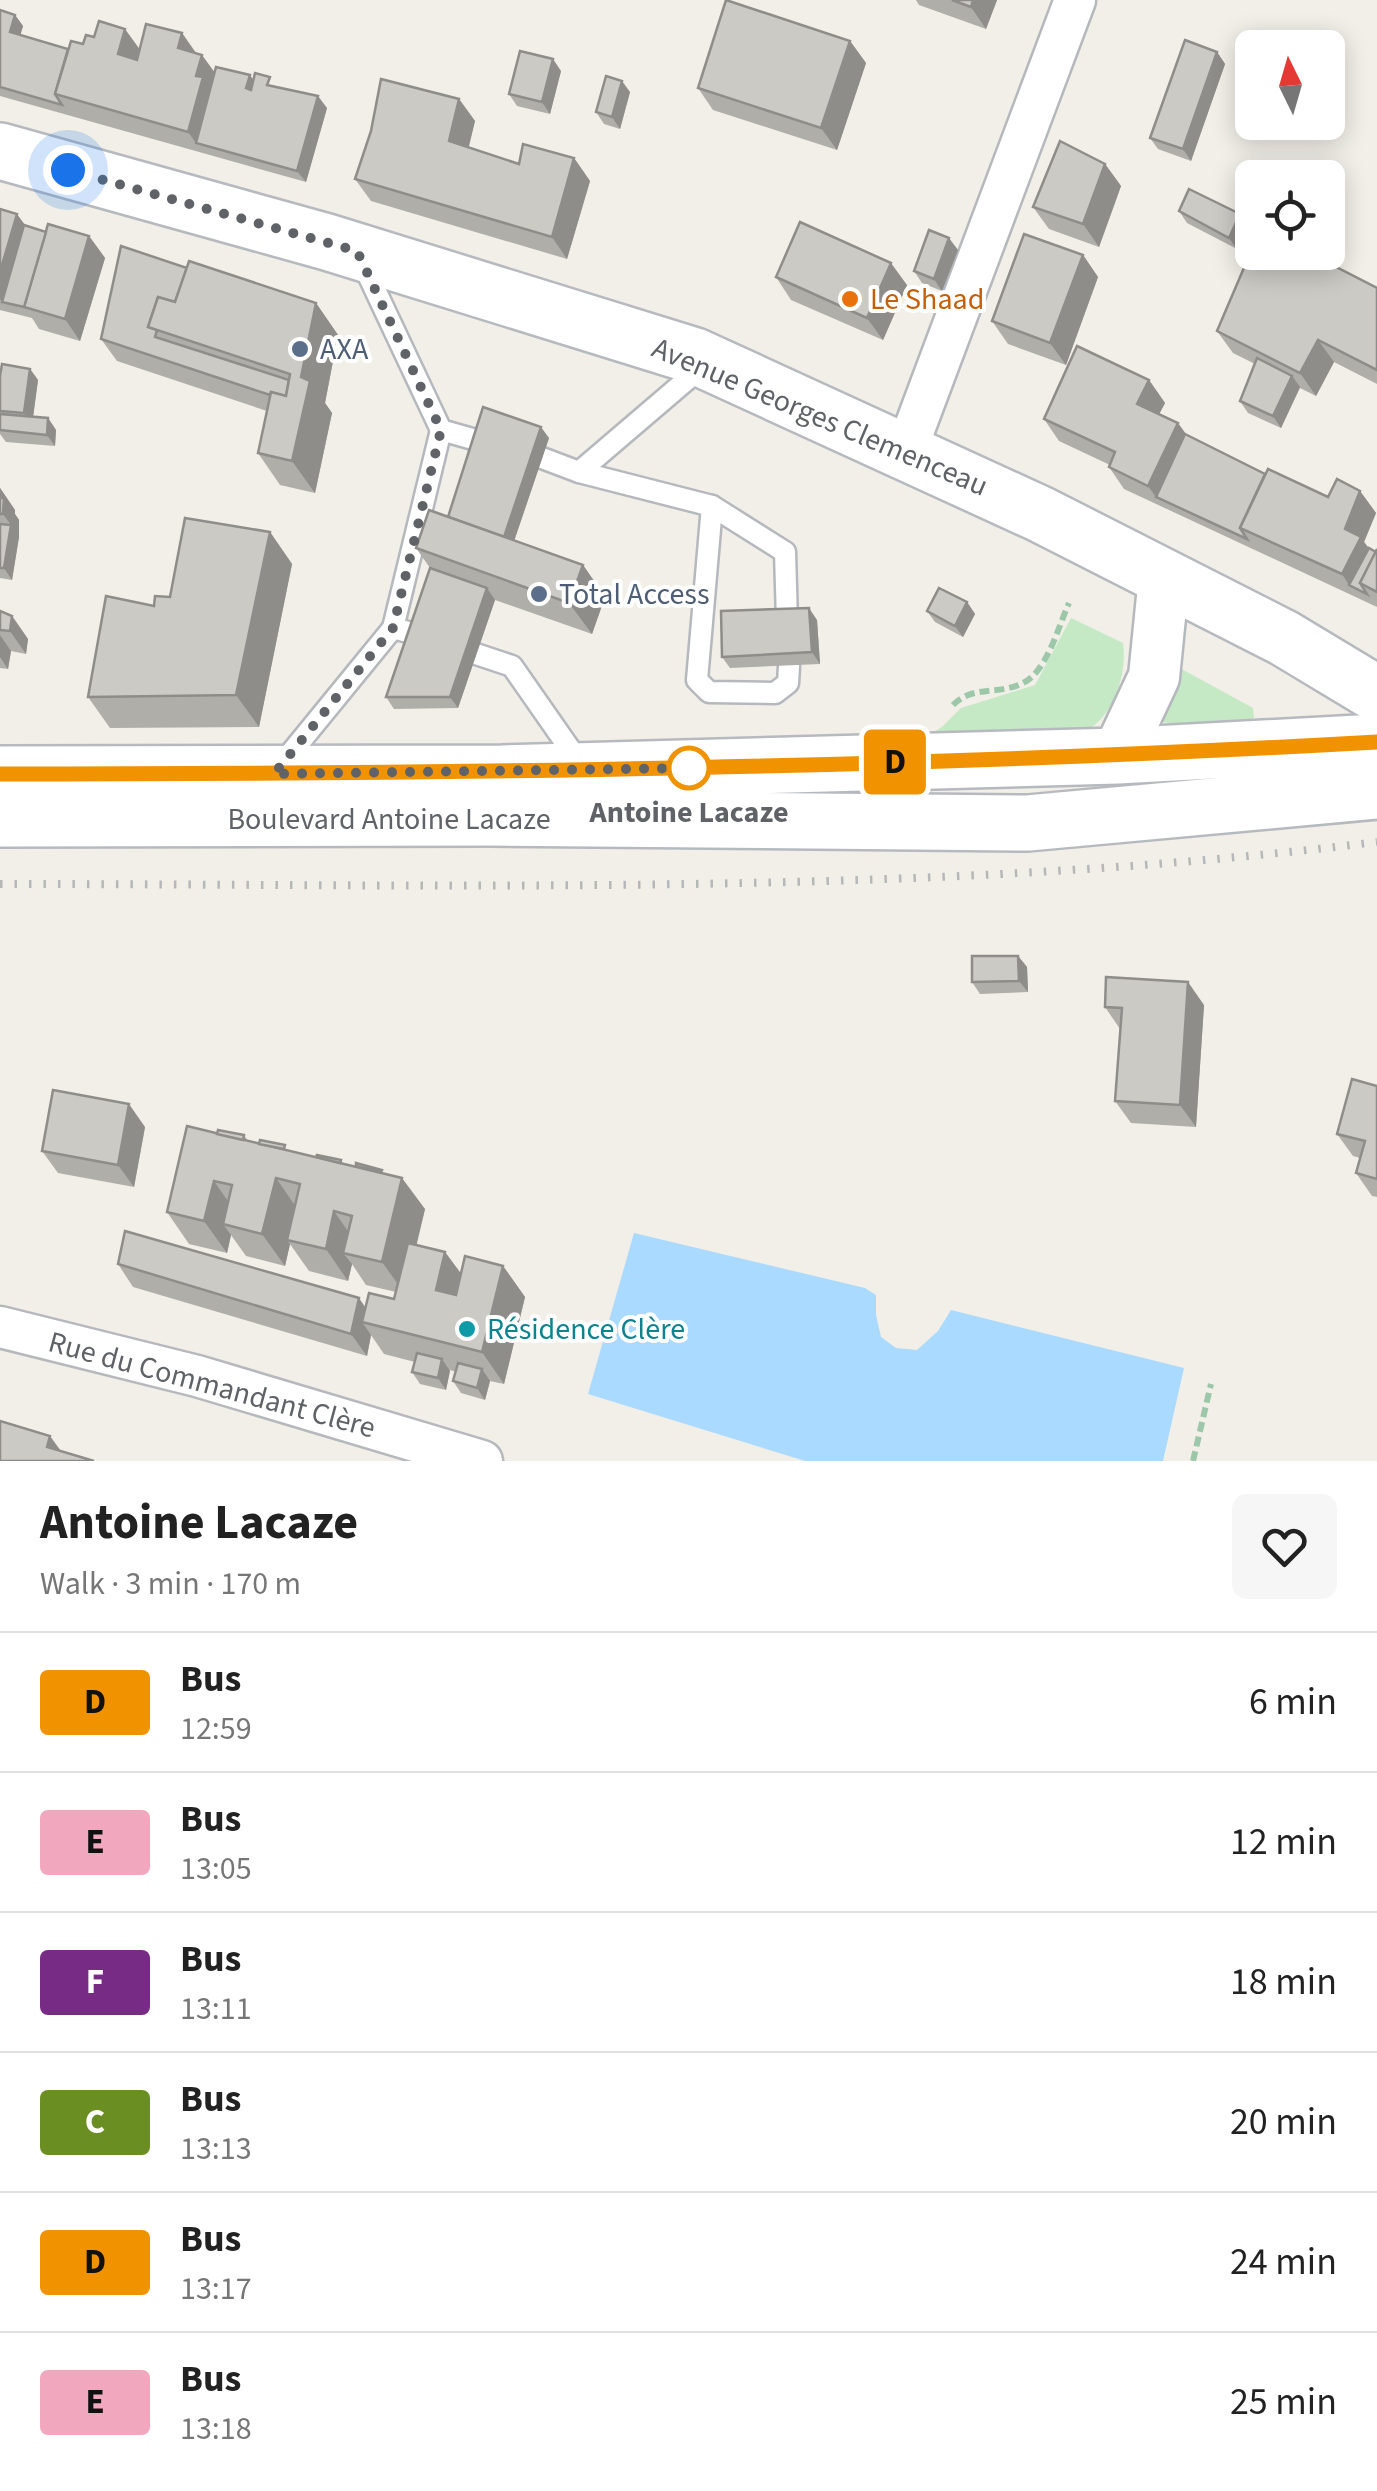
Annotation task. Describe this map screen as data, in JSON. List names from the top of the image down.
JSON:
{
  "streets": {
    "main road": ["Avenue Georges Clemenceau", "Boulevard Antoine Lacaze"],
    "street": ["Rue du Commandant Clère"]
  },
  "places": [
    "Le Shaad",
    "AXA",
    "Total Access",
    "Antoine Lacaze",
    "Résidence Clère"
  ],
  "lines": ["bus line D"],
  "north": "top",
  "page": {
    "on_map": "D",
    "heading": ["Antoine Lacaze", "Walk · 3 min · 170 m"],
    "list": [
      {
        "mark": "D",
        "name": "Bus",
        "note": "12:59",
        "value": "6 min"
      },
      {
        "mark": "E",
        "name": "Bus",
        "note": "13:05",
        "value": "12 min"
      },
      {
        "mark": "F",
        "name": "Bus",
        "note": "13:11",
        "value": "18 min"
      },
      {
        "mark": "C",
        "name": "Bus",
        "note": "13:13",
        "value": "20 min"
      },
      {
        "mark": "D",
        "name": "Bus",
        "note": "13:17",
        "value": "24 min"
      },
      {
        "mark": "E",
        "name": "Bus",
        "note": "13:18",
        "value": "25 min"
      }
    ]
  }
}
